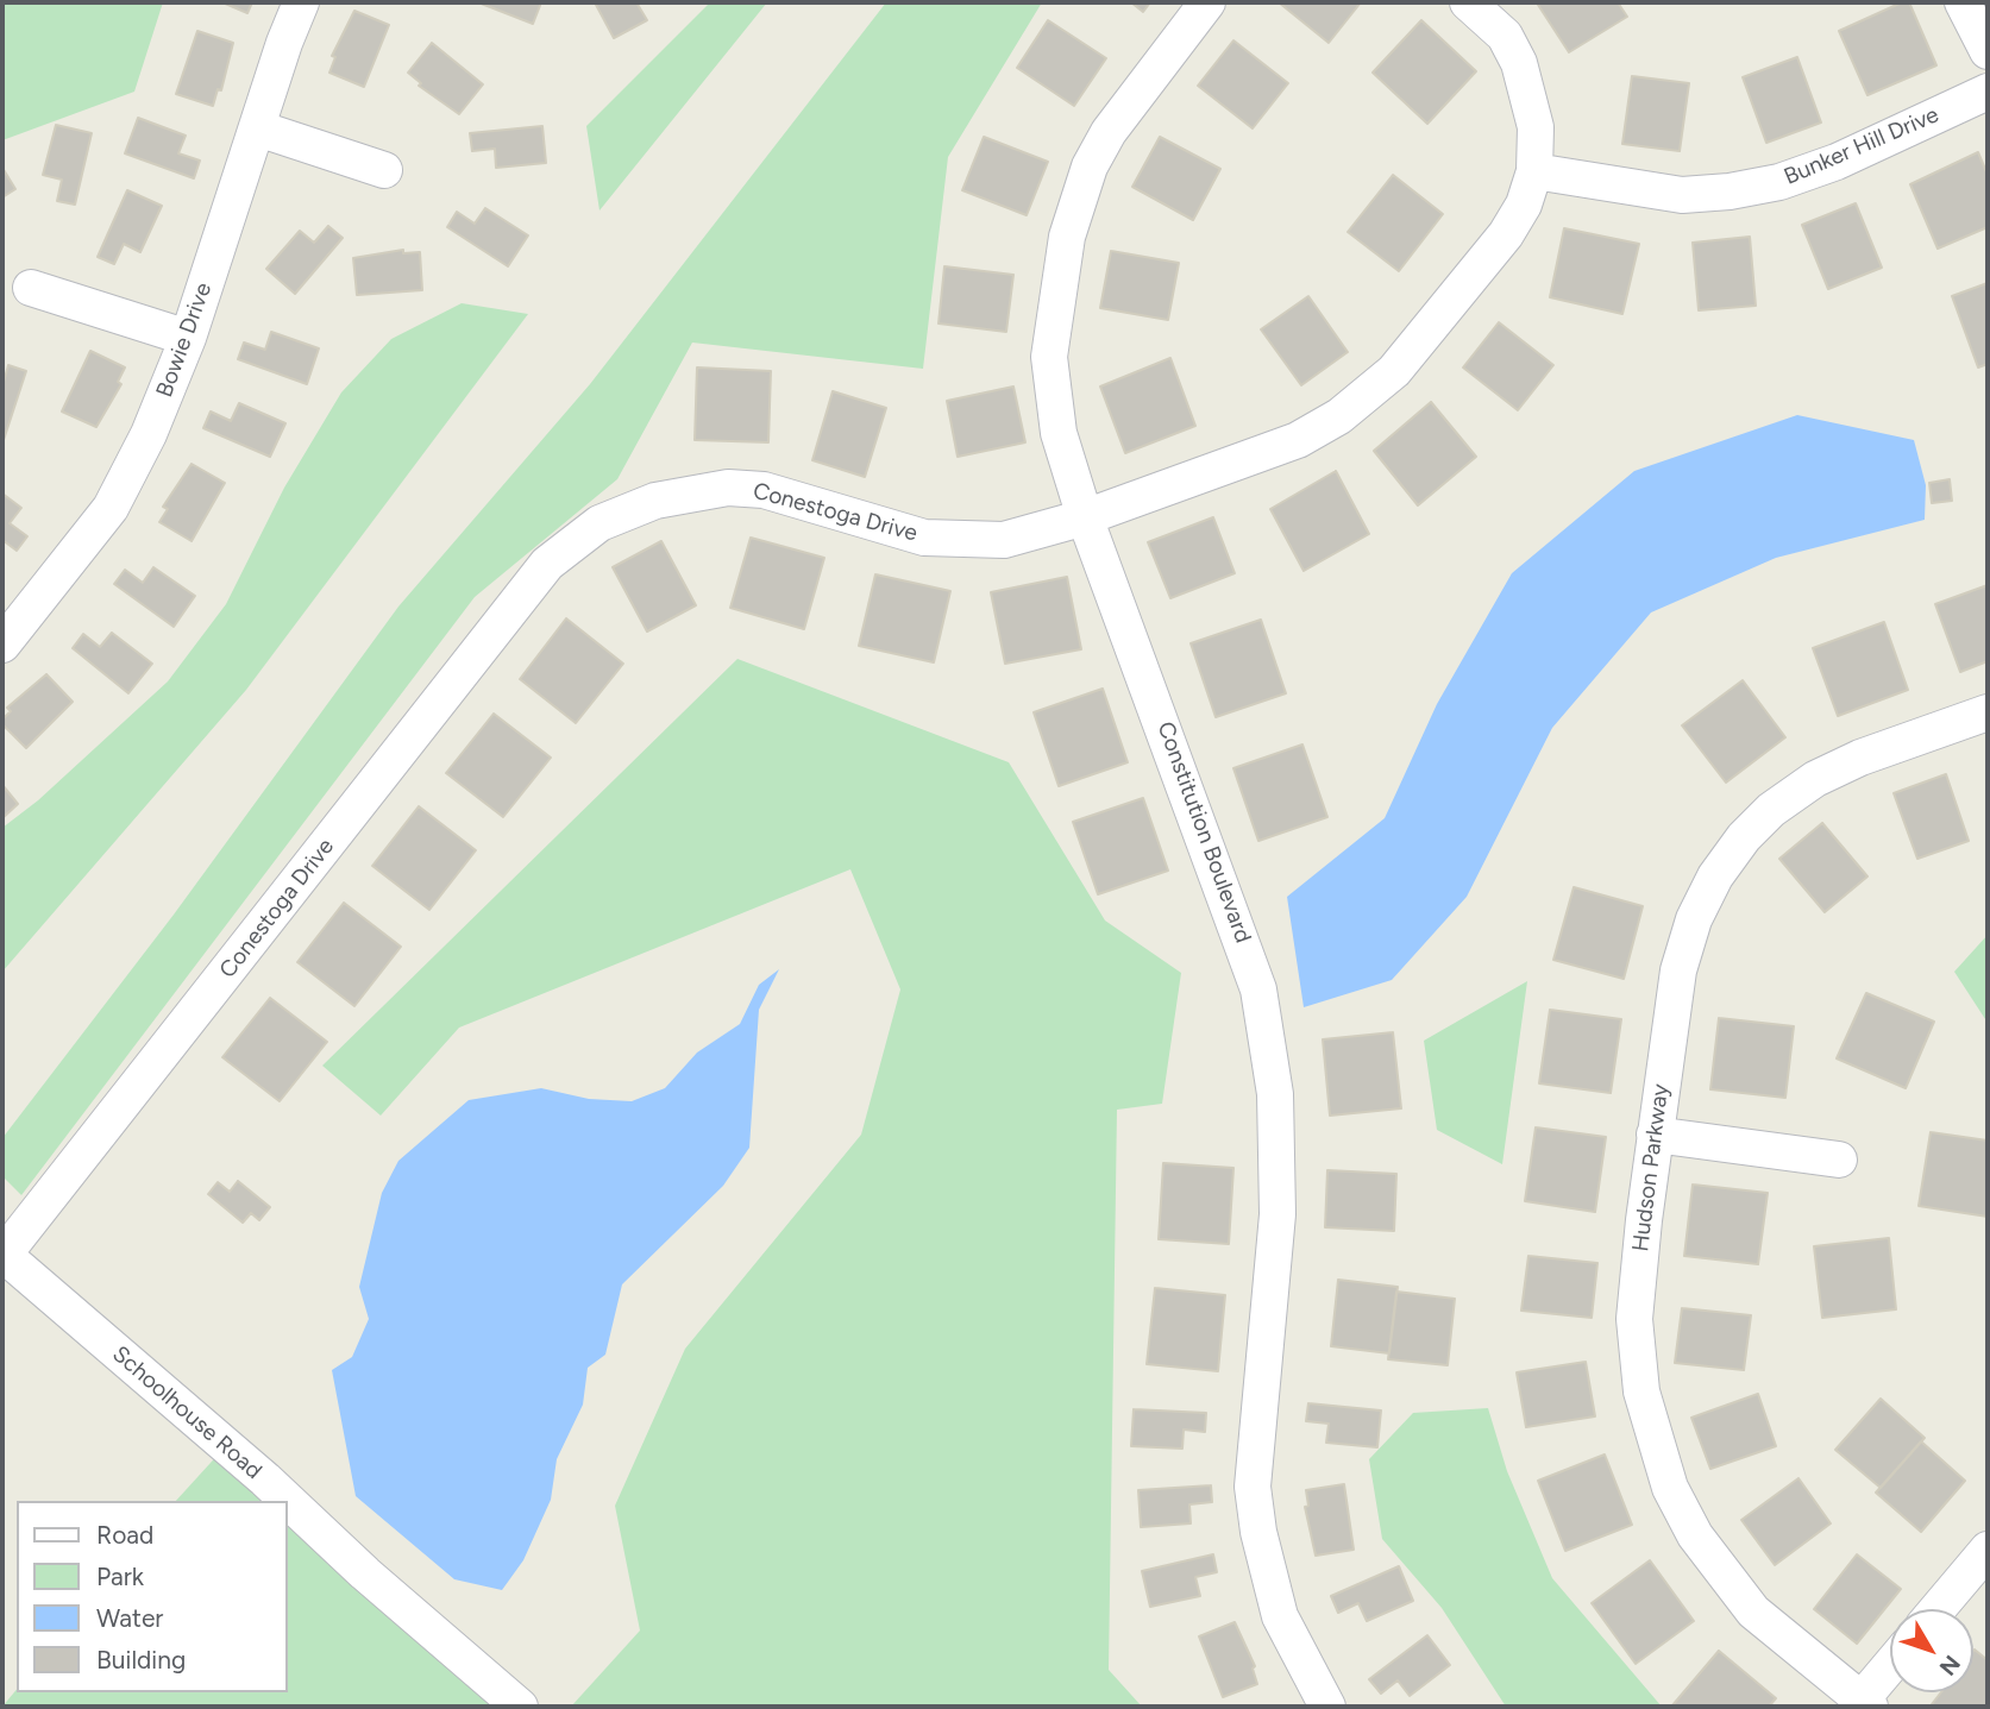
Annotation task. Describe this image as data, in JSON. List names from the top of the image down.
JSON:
{
  "streets": {
    "street": [
      "Bunker Hill Drive",
      "Bowie Drive",
      "Conestoga Drive",
      "Constitution Boulevard",
      "Hudson Parkway",
      "Schoolhouse Road"
    ]
  },
  "crossings": [
    ["Bunker Hill Drive", "Conestoga Drive"],
    ["Conestoga Drive", "Constitution Boulevard"],
    ["Conestoga Drive", "Schoolhouse Road"]
  ],
  "legend": [
    "Road",
    "Park",
    "Water",
    "Building"
  ],
  "north": "bottom right"
}
